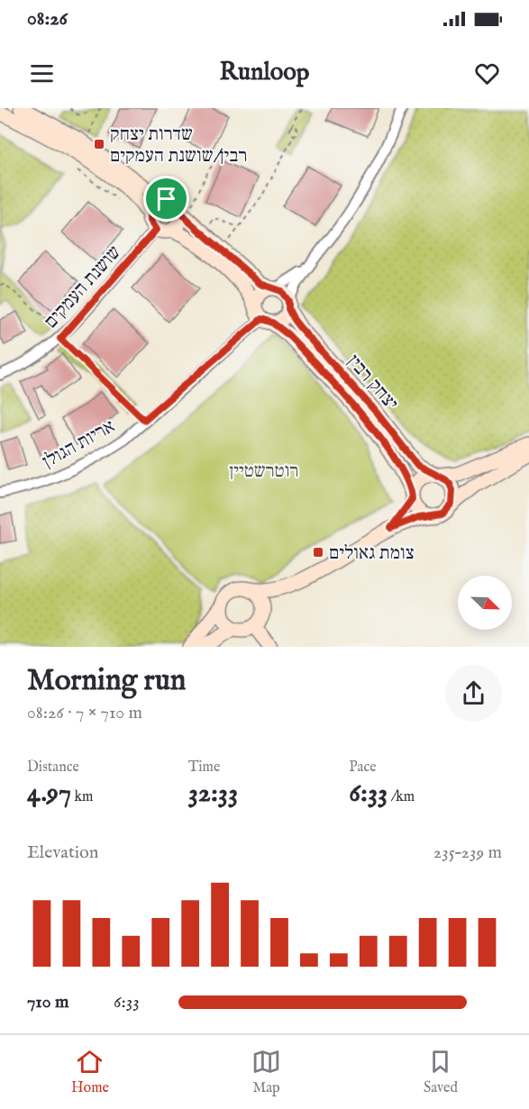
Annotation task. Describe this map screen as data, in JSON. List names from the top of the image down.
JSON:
{
  "streets": {
    "main road": ["יצחק רבין"],
    "street": ["שושנת העמקים", "אריות הגולן"]
  },
  "crossings": [
    ["יצחק רבין", "אריות הגולן"]
  ],
  "parks": ["רוטרשטיין"],
  "places": {
    "transit": ["שדרות יצחק רבין/שושנת העמקים", "צומת גאולים"]
  },
  "north": "bottom right",
  "page": {
    "status": "08:26",
    "header": "Runloop",
    "heading": ["Morning run", "08:26 · 7 × 710 m"],
    "stats": [
      ["Distance", "4.97 km"],
      ["Time", "32:33"],
      ["Pace", "6:33 /km"]
    ],
    "chart": ["Elevation", "235–239 m"],
    "list": [
      {
        "name": "710 m",
        "note": "6:33"
      }
    ],
    "tabs": ["Home", "Map", "Saved"]
  }
}
